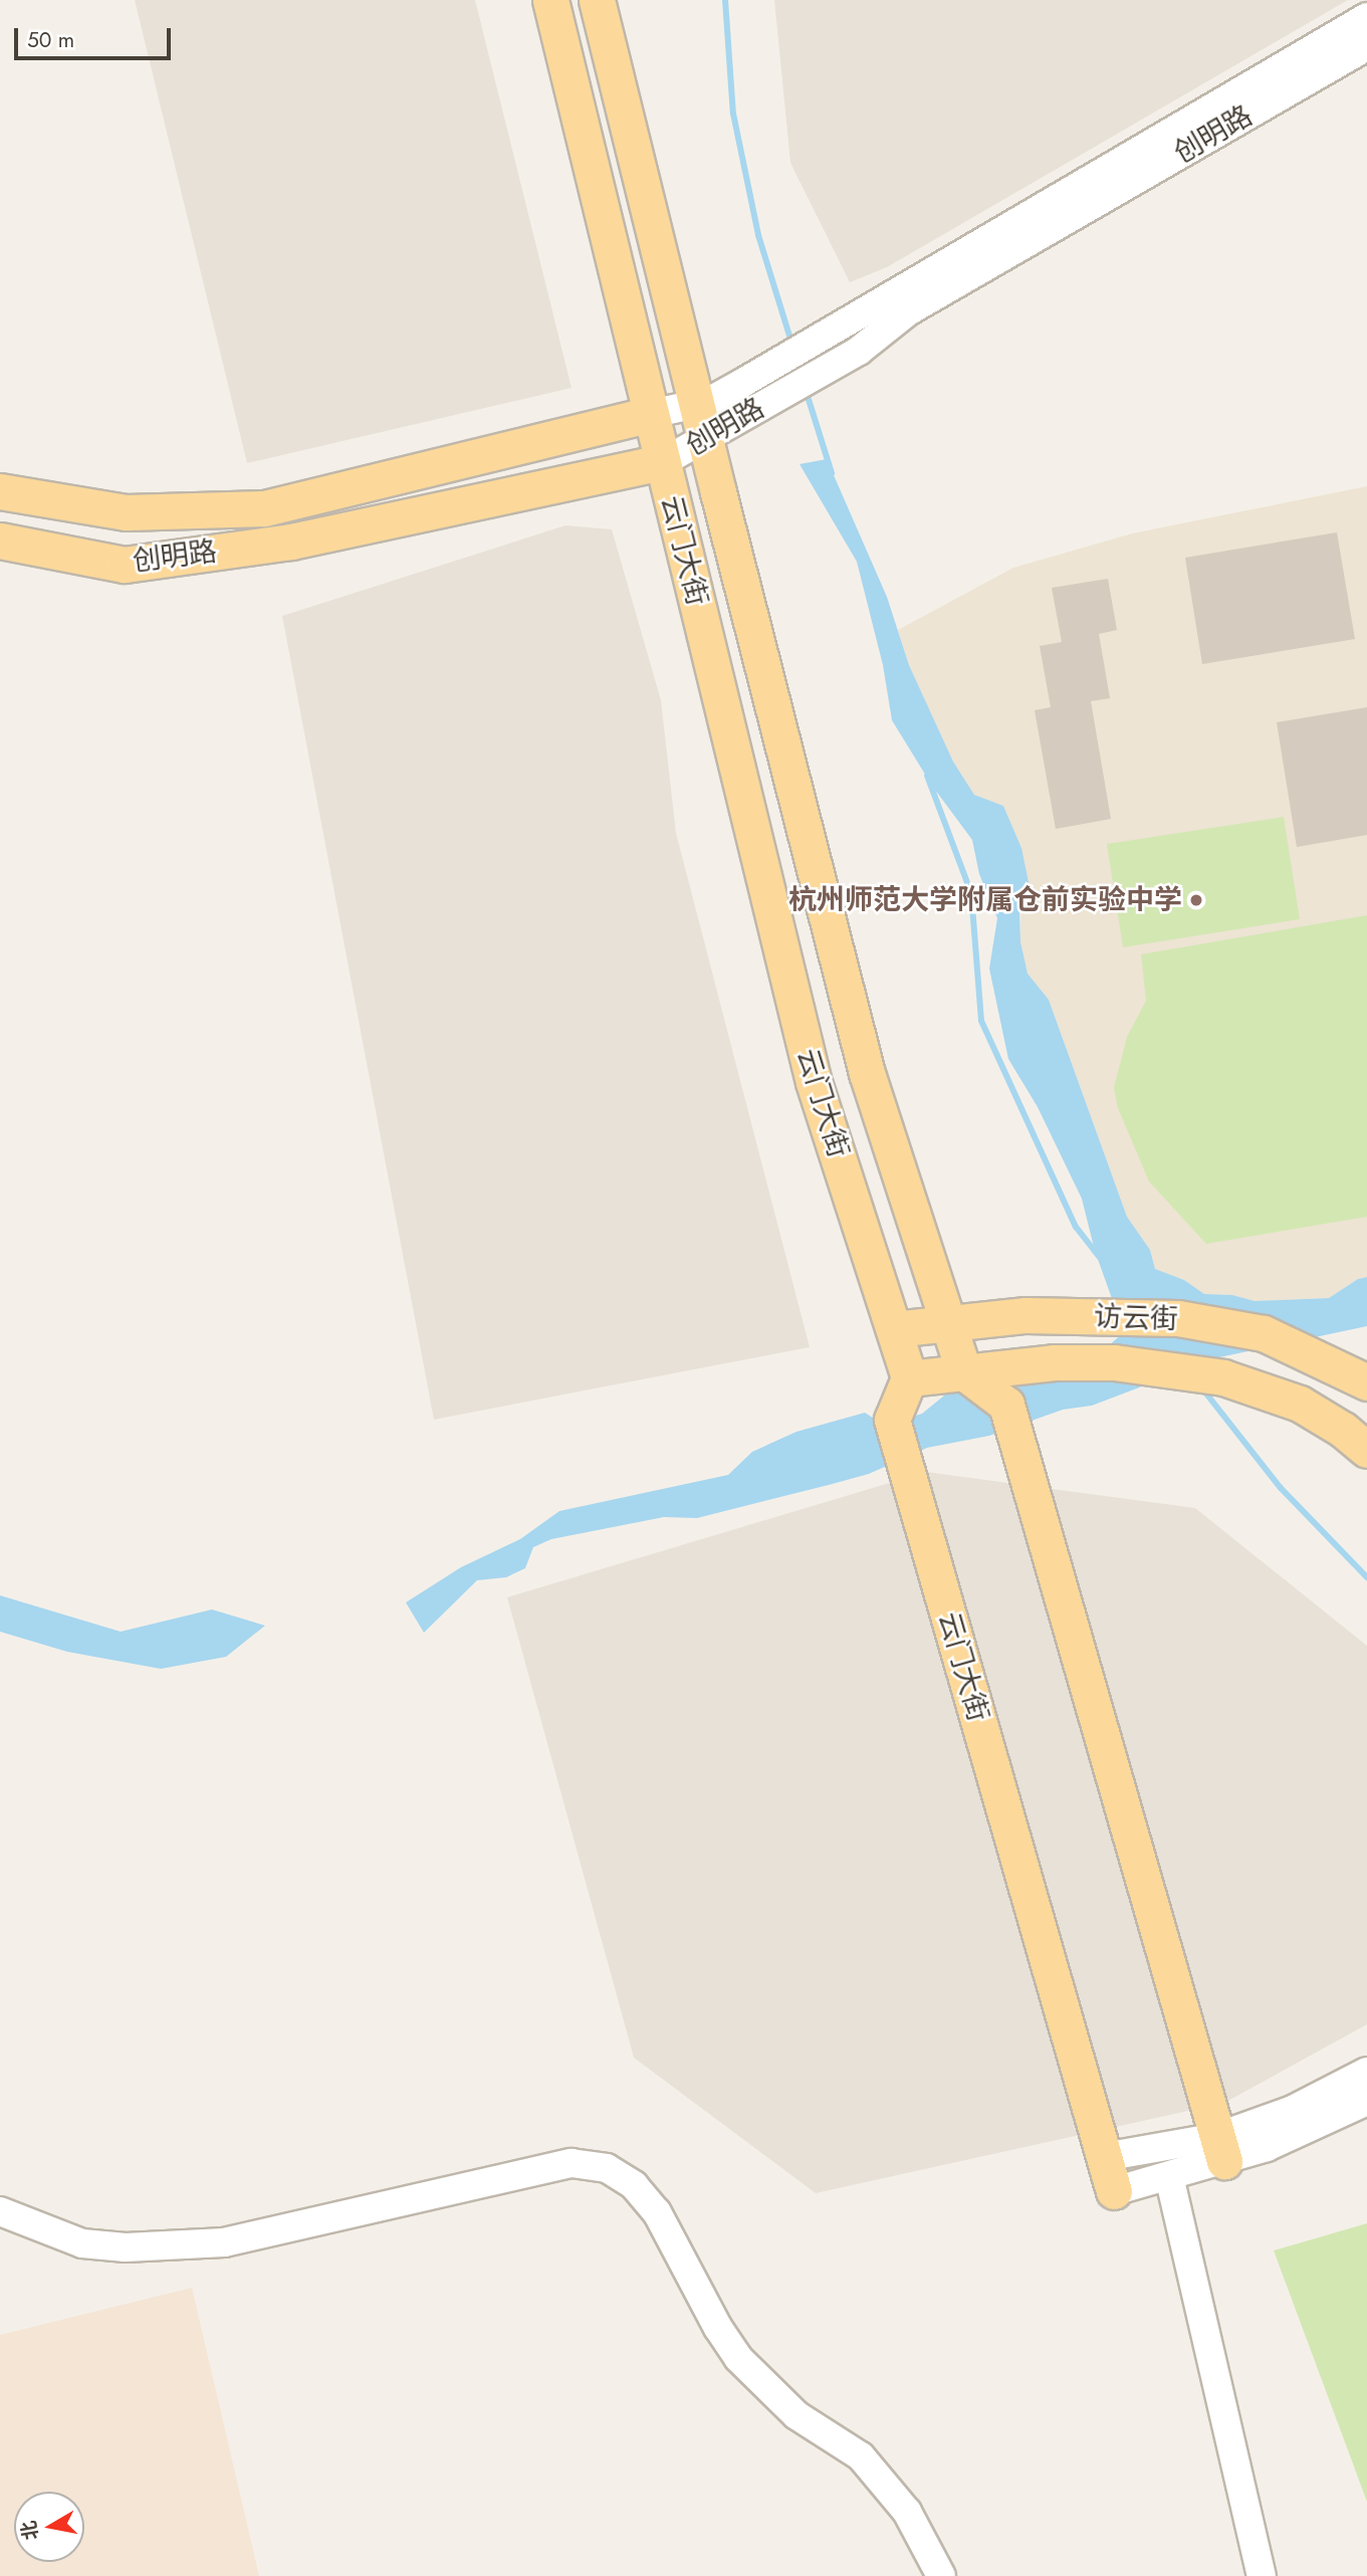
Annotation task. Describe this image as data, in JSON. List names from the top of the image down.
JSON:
{
  "streets": {
    "main road": ["创明路", "云门大街", "访云街"]
  },
  "crossings": [
    ["创明路", "云门大街"],
    ["云门大街", "访云街"]
  ],
  "places": ["杭州师范大学附属仓前实验中学"],
  "scale_bar": "50 m",
  "north": "left"
}
